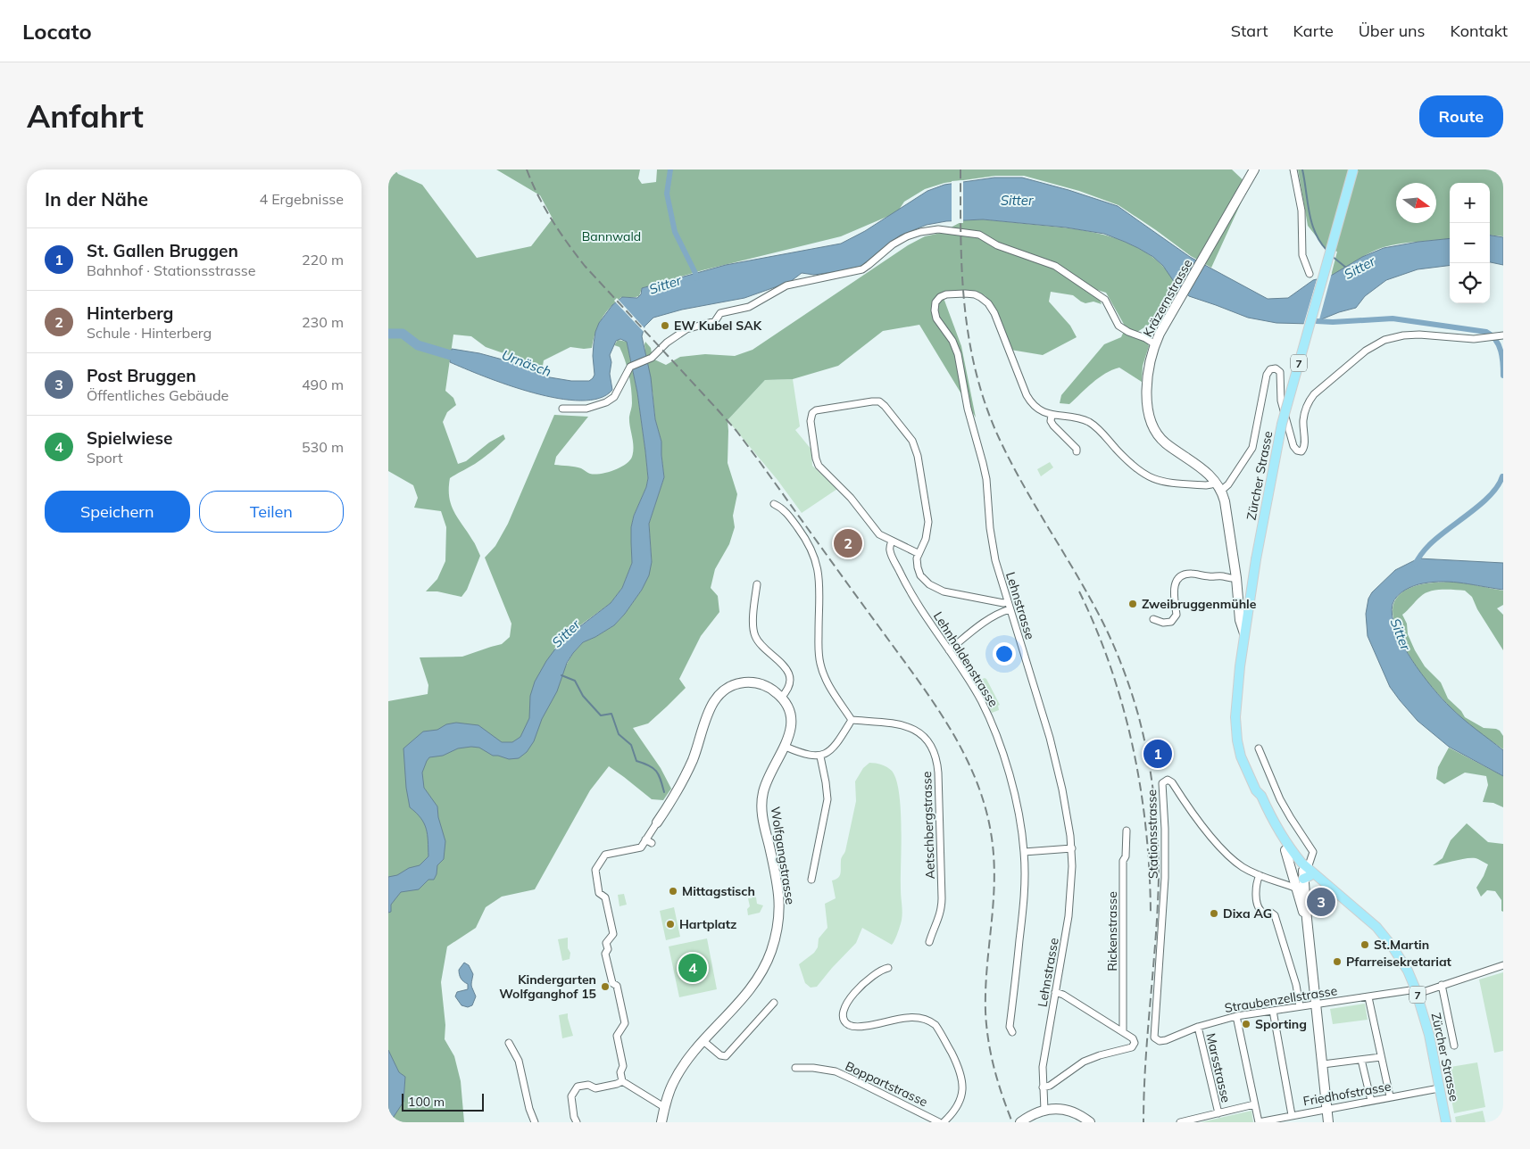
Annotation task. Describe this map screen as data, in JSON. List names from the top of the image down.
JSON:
{
  "streets": {
    "main road": ["7", "Zürcher Strasse"],
    "street": [
      "Kräzernstrasse",
      "Lehnstrasse",
      "Lehnhaldenstrasse",
      "Aetschbergstrasse",
      "Stationsstrasse",
      "Wolfgangstrasse",
      "Rickenstrasse",
      "Straubenzellstrasse",
      "Marsstrasse",
      "Boppartstrasse",
      "Friedhofstrasse"
    ]
  },
  "crossings": [
    ["Kräzernstrasse", "Zürcher Strasse"],
    ["Kräzernstrasse", "Lehnstrasse"],
    ["Zürcher Strasse", "Straubenzellstrasse"],
    ["Zürcher Strasse", "Friedhofstrasse"],
    ["Stationsstrasse", "Straubenzellstrasse"],
    ["Straubenzellstrasse", "Marsstrasse"]
  ],
  "water": ["Sitter", "Urnäsch"],
  "parks": ["Bannwald"],
  "places": [
    "EW Kubel SAK",
    "Zweibruggenmühle",
    "Mittagstisch",
    "Dixa AG",
    "Hartplatz",
    "St.Martin",
    "Pfarreisekretariat",
    "Kindergarten Wolfganghof 15",
    "Sporting"
  ],
  "scale_bar": "100 m",
  "north": "right",
  "page": {
    "header": "Locato",
    "nav": [
      "Start",
      "Karte",
      "Über uns",
      "Kontakt"
    ],
    "buttons": [
      "Route",
      ["Speichern", "Teilen"]
    ],
    "title": "Anfahrt",
    "heading": ["In der Nähe", "4 Ergebnisse"],
    "map_buttons": ["+", "−"],
    "list": [
      {
        "mark": "1",
        "name": "St. Gallen Bruggen",
        "note": "Bahnhof · Stationsstrasse",
        "value": "220 m"
      },
      {
        "mark": "2",
        "name": "Hinterberg",
        "note": "Schule · Hinterberg",
        "value": "230 m"
      },
      {
        "mark": "3",
        "name": "Post Bruggen",
        "note": "Öffentliches Gebäude",
        "value": "490 m"
      },
      {
        "mark": "4",
        "name": "Spielwiese",
        "note": "Sport",
        "value": "530 m"
      }
    ],
    "pins": [
      "2",
      "1",
      "3",
      "4"
    ],
    "scale": "100 m"
  }
}
